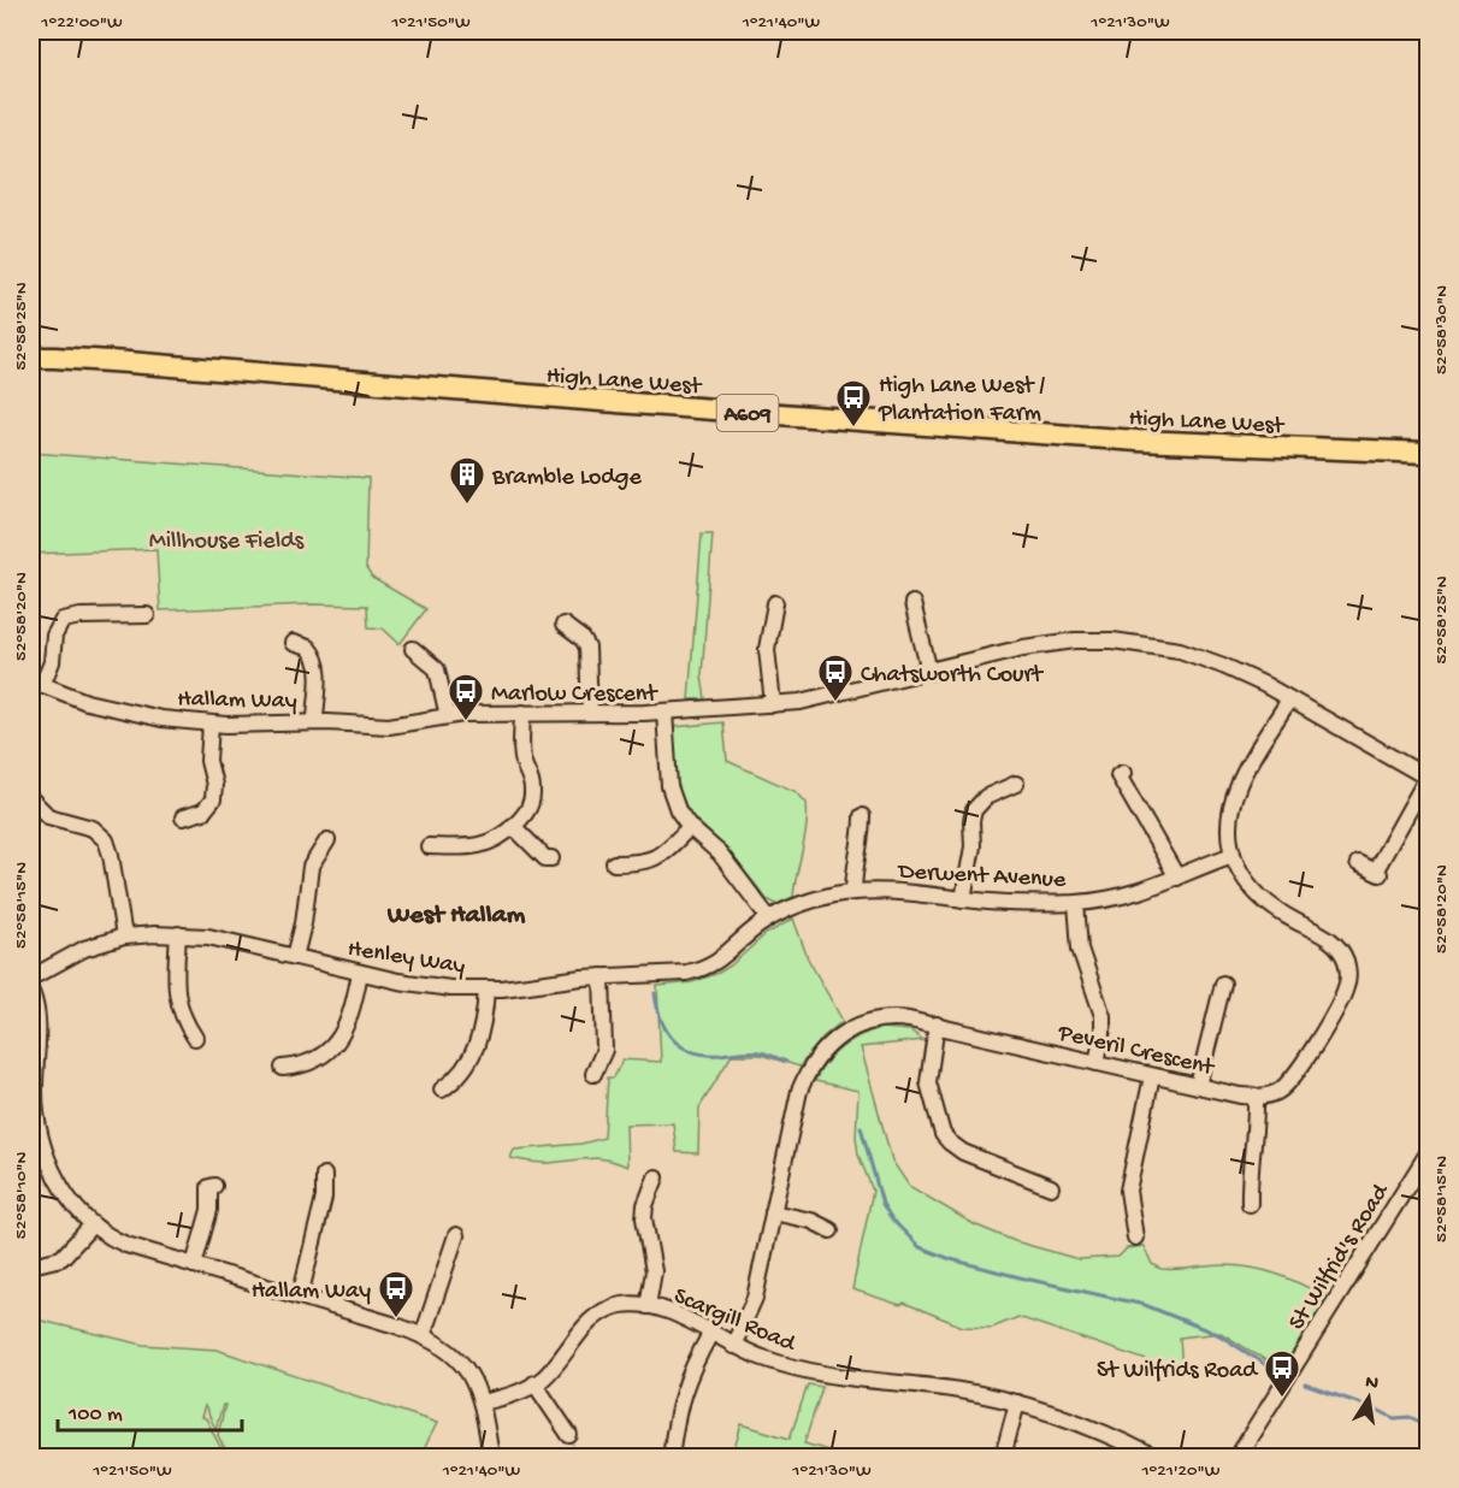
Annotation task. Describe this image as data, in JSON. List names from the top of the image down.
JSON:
{
  "streets": {
    "main road": ["High Lane West", "A609"],
    "street": [
      "Hallam Way",
      "Derwent Avenue",
      "Henley Way",
      "Peveril Crescent",
      "St Wilfrid's Road",
      "Scargill Road"
    ]
  },
  "crossings": [
    ["Derwent Avenue", "Henley Way"],
    ["Peveril Crescent", "Scargill Road"]
  ],
  "districts": ["West Hallam"],
  "parks": ["Millhouse Fields"],
  "places": {
    "bus stop": [
      "High Lane West / Plantation Farm",
      "Chatsworth Court",
      "Marlow Crescent",
      "Hallam Way",
      "St Wilfrids Road"
    ],
    "building": ["Bramble Lodge"]
  },
  "scale_bar": "100 m",
  "north": "top",
  "coordinates": [
    "1°22'00\"W",
    "1°21'50\"W",
    "1°21'40\"W",
    "1°21'30\"W",
    "52°58'25\"N",
    "52°58'30\"N",
    "52°58'20\"N",
    "52°58'15\"N",
    "52°58'10\"N",
    "1°21'20\"W"
  ]
}
